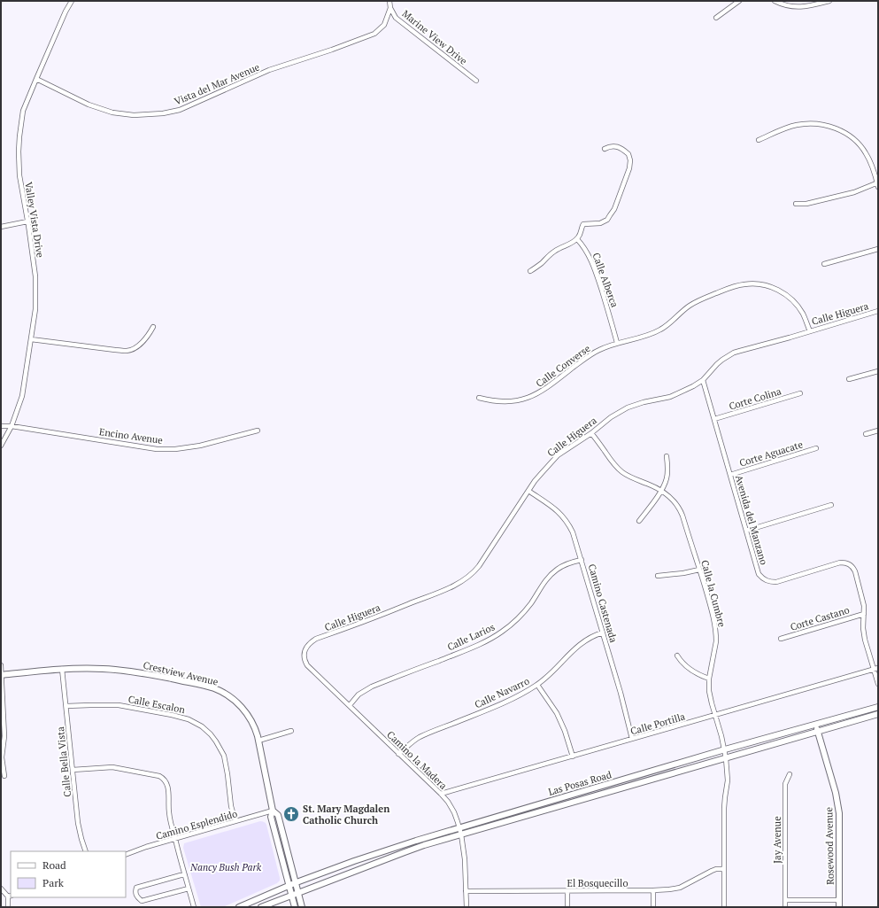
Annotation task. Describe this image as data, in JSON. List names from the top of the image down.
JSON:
{
  "streets": {
    "main road": ["Crestview Avenue", "Las Posas Road", "Rosewood Avenue"],
    "street": [
      "Marine View Drive",
      "Vista del Mar Avenue",
      "Valley Vista Drive",
      "Calle Alberca",
      "Calle Higuera",
      "Calle Converse",
      "Corte Colina",
      "Encino Avenue",
      "Corte Aguacate",
      "Avenida del Manzano",
      "Calle la Cumbre",
      "Camino Castenada",
      "Corte Castano",
      "Calle Larios",
      "Calle Navarro",
      "Calle Escalon",
      "Calle Portilla",
      "Camino la Madera",
      "Calle Bella Vista",
      "Camino Esplendido",
      "Jay Avenue",
      "El Bosquecillo"
    ]
  },
  "crossings": [
    ["Marine View Drive", "Vista del Mar Avenue"],
    ["Vista del Mar Avenue", "Valley Vista Drive"],
    ["Valley Vista Drive", "Encino Avenue"],
    ["Calle Alberca", "Calle Converse"],
    ["Calle Higuera", "Calle Converse"],
    ["Calle Higuera", "Avenida del Manzano"],
    ["Calle Higuera", "Calle la Cumbre"],
    ["Calle Higuera", "Camino Castenada"],
    ["Calle Higuera", "Camino la Madera"],
    ["Corte Colina", "Avenida del Manzano"],
    ["Corte Aguacate", "Avenida del Manzano"],
    ["Avenida del Manzano", "Corte Castano"],
    ["Avenida del Manzano", "Calle Portilla"],
    ["Calle la Cumbre", "Calle Portilla"],
    ["Calle la Cumbre", "Las Posas Road"],
    ["Calle la Cumbre", "El Bosquecillo"],
    ["Camino Castenada", "Calle Larios"],
    ["Camino Castenada", "Calle Navarro"],
    ["Camino Castenada", "Calle Portilla"],
    ["Calle Larios", "Camino la Madera"],
    ["Crestview Avenue", "Calle Bella Vista"],
    ["Crestview Avenue", "Las Posas Road"],
    ["Crestview Avenue", "Camino Esplendido"],
    ["Calle Navarro", "Camino la Madera"],
    ["Calle Escalon", "Calle Bella Vista"],
    ["Calle Escalon", "Camino Esplendido"],
    ["Calle Portilla", "Camino la Madera"],
    ["Camino la Madera", "Las Posas Road"],
    ["Camino la Madera", "El Bosquecillo"],
    ["Las Posas Road", "Rosewood Avenue"]
  ],
  "parks": ["Nancy Bush Park"],
  "places": {
    "church": ["St. Mary Magdalen Catholic Church"]
  },
  "legend": ["Road", "Park"]
}
